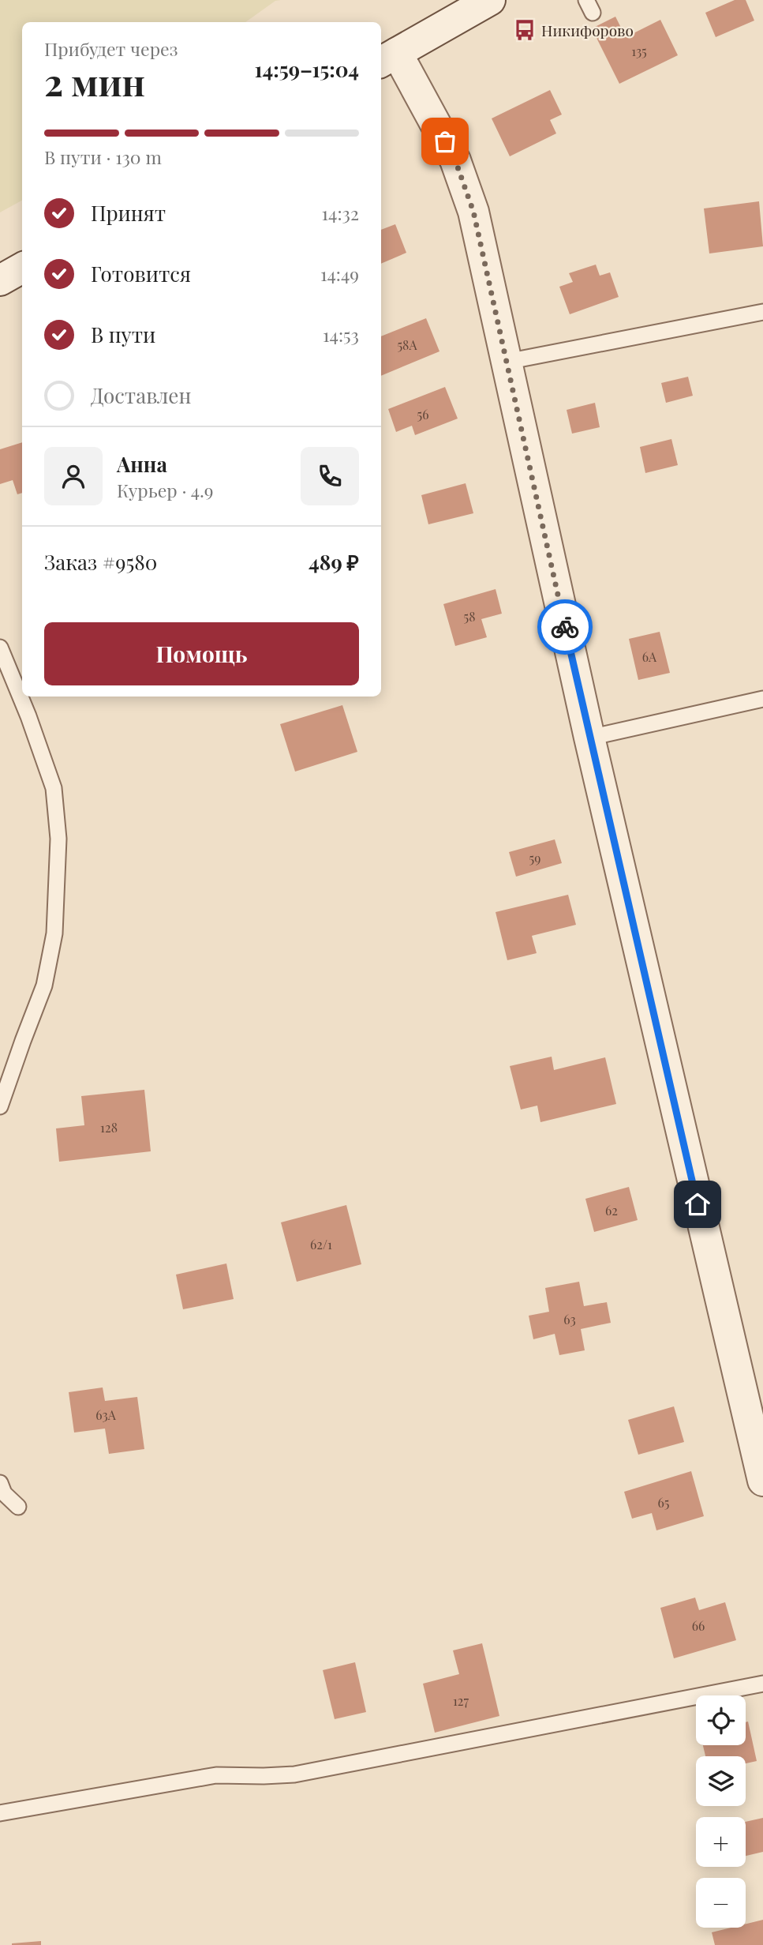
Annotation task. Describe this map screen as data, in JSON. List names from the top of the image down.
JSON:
{
  "places": {
    "bus stop": ["Никифорово"]
  },
  "house_numbers": [
    "135",
    "58А",
    "56",
    "58",
    "6А",
    "59",
    "128",
    "62",
    "62/1",
    "63",
    "63А",
    "65",
    "66",
    "127"
  ],
  "page": {
    "heading": ["2 мин", "Прибудет через", "14:59–15:04"],
    "panel": [
      "Анна",
      "Курьер · 4.9",
      "Заказ #9580",
      "489 ₽"
    ],
    "bar": "В пути · 130 m",
    "list": [
      ["Принят", "14:32"],
      ["Готовится", "14:49"],
      ["В пути", "14:53"],
      "Доставлен"
    ],
    "buttons": "Помощь",
    "map_buttons": ["+", "−"]
  }
}
